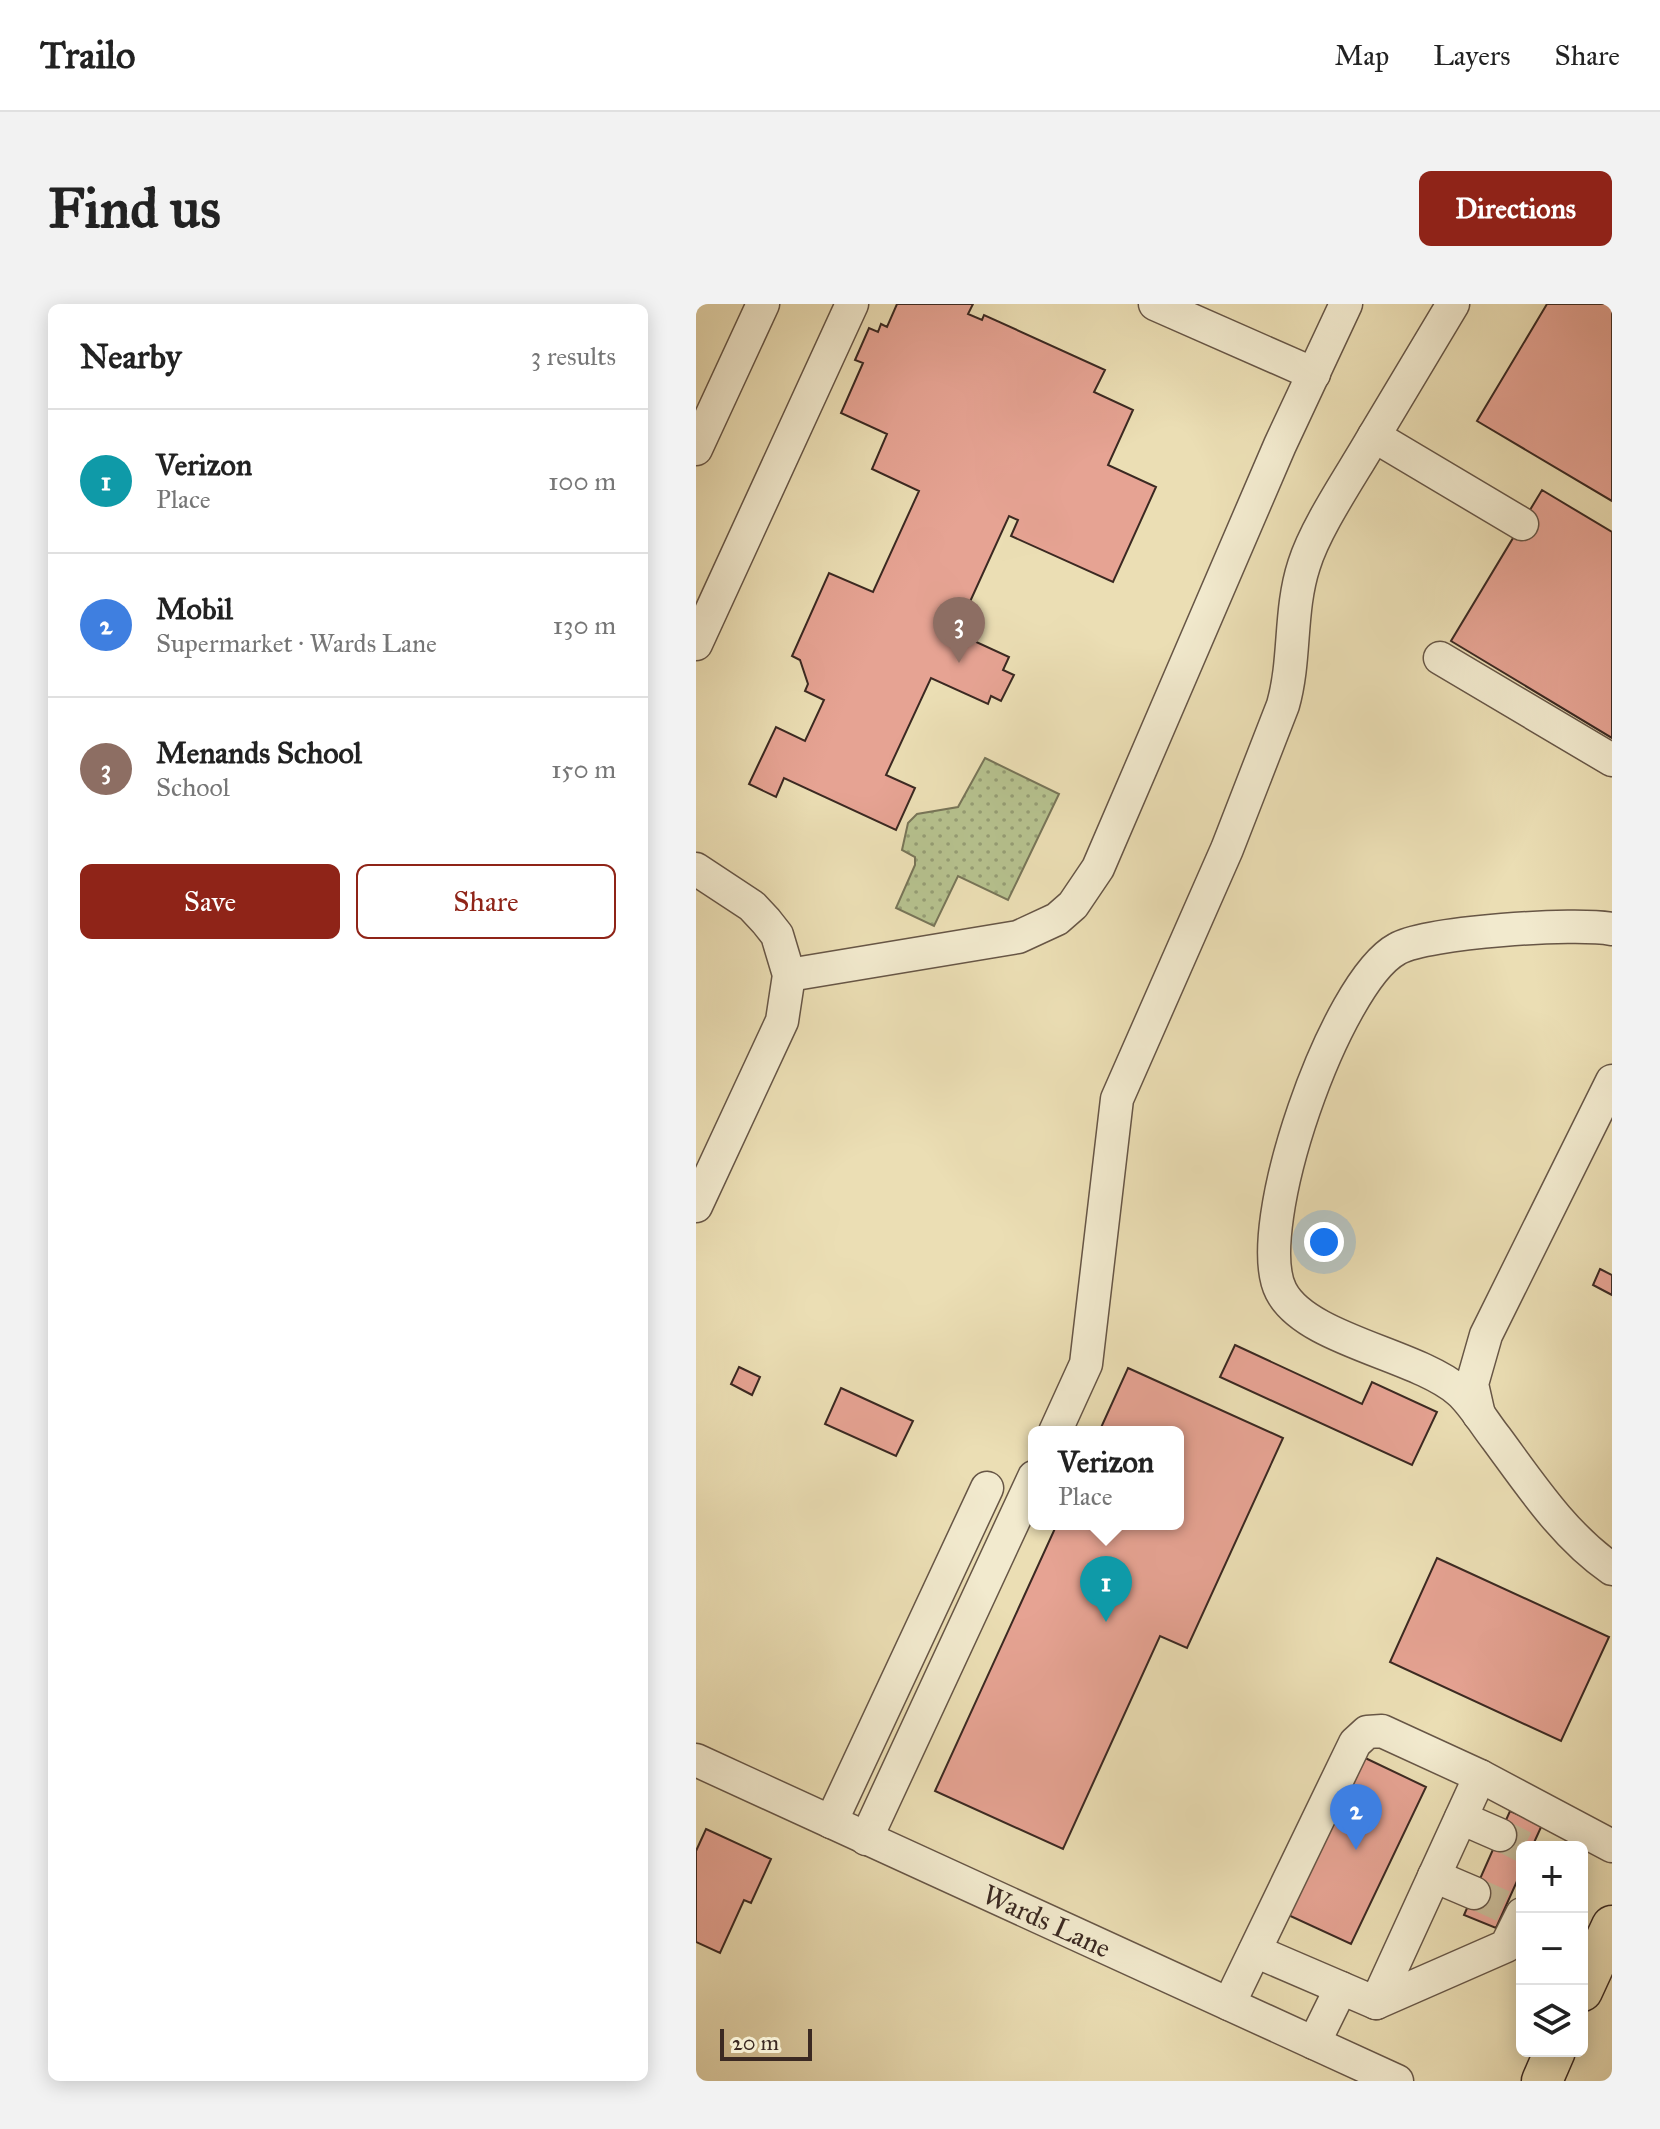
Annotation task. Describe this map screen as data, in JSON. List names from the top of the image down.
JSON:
{
  "streets": {
    "street": ["Wards Lane"]
  },
  "scale_bar": "20 m",
  "page": {
    "header": "Trailo",
    "nav": ["Map", "Layers", "Share"],
    "buttons": [
      "Directions",
      ["Save", "Share"]
    ],
    "title": "Find us",
    "heading": ["Nearby", "3 results"],
    "list": [
      {
        "mark": "1",
        "name": "Verizon",
        "note": "Place",
        "value": "100 m"
      },
      {
        "mark": "2",
        "name": "Mobil",
        "note": "Supermarket · Wards Lane",
        "value": "130 m"
      },
      {
        "mark": "3",
        "name": "Menands School",
        "note": "School",
        "value": "150 m"
      }
    ],
    "pins": ["3", "1", "2"],
    "popup": ["Verizon", "Place"],
    "map_buttons": ["+", "−"],
    "scale": "20 m"
  }
}
